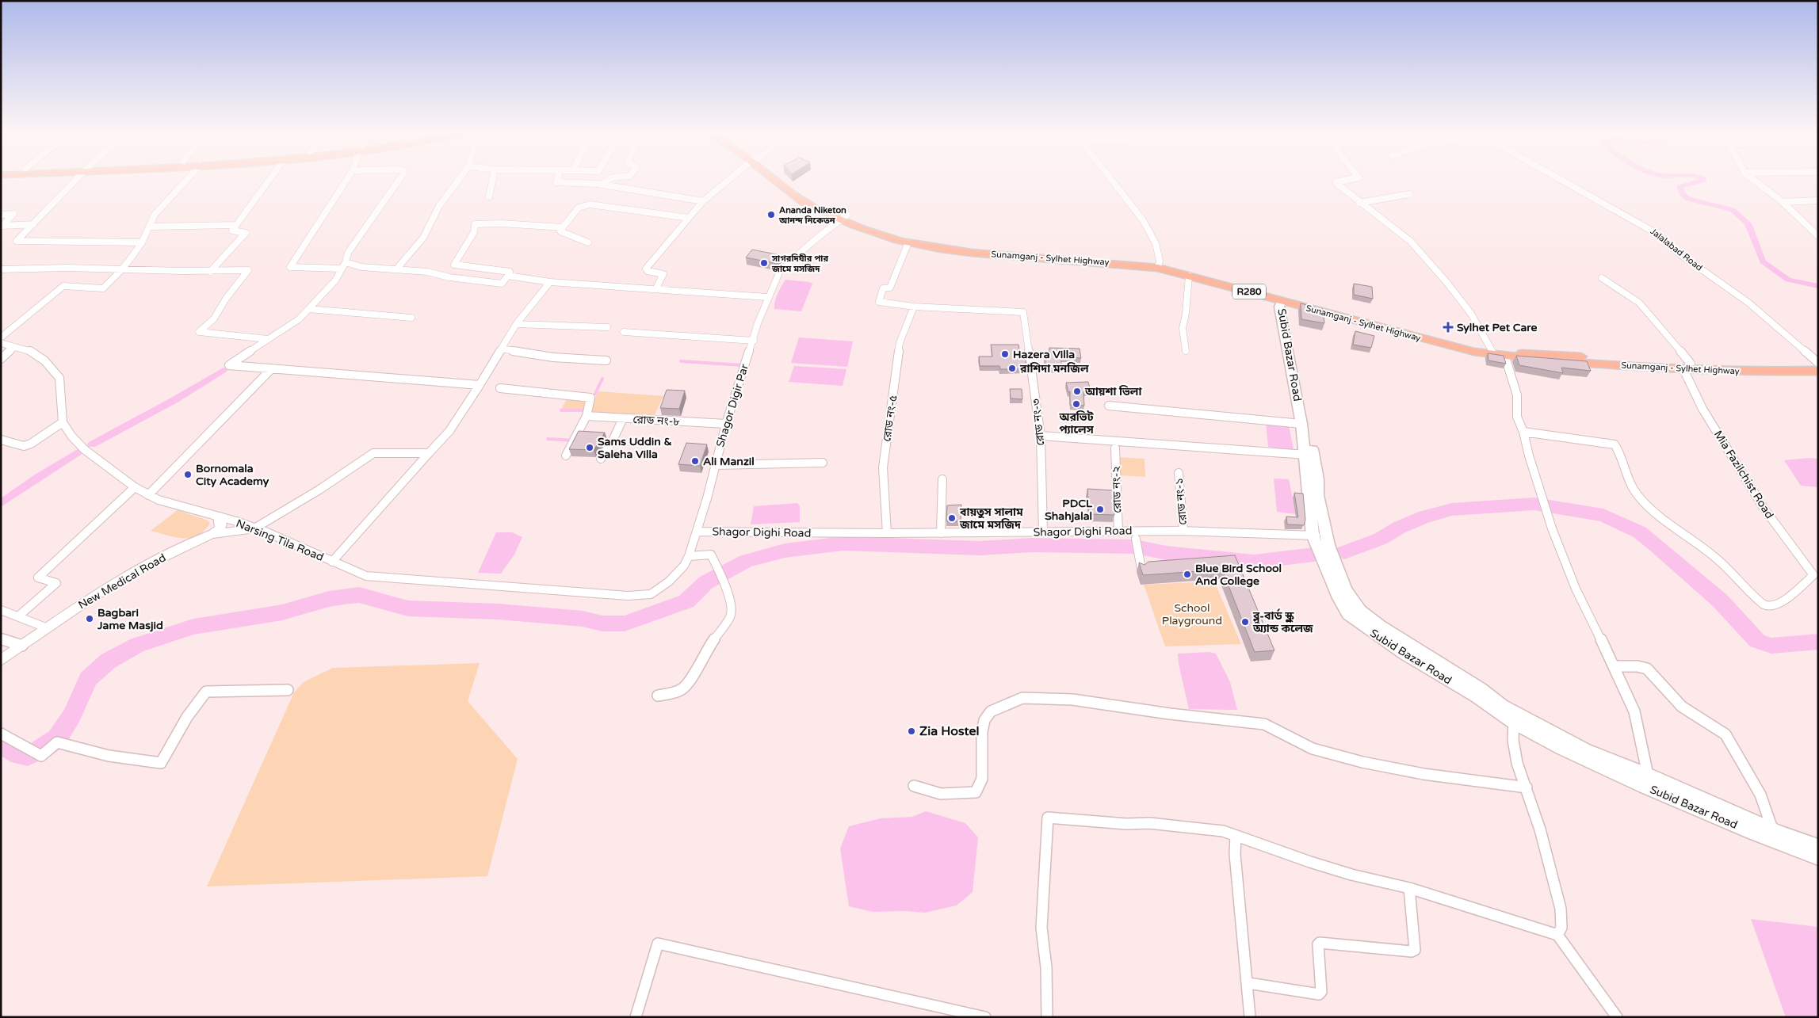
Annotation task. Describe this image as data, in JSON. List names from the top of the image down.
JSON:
{
  "streets": {
    "main road": ["Sunamganj - Sylhet Highway", "R280", "Subid Bazar Road"],
    "street": [
      "Jalalabad Road",
      "Shagor Digir Par",
      "রোড নং-৫",
      "রোড নং-৮",
      "রোড নং-৩",
      "Mia Fazilchist Road",
      "রোড নং-২",
      "রোড নং-১",
      "Shagor Dighi Road",
      "Narsing Tila Road",
      "New Medical Road"
    ]
  },
  "crossings": [
    ["Jalalabad Road", "Sunamganj - Sylhet Highway"],
    ["Sunamganj - Sylhet Highway", "Subid Bazar Road"],
    ["Sunamganj - Sylhet Highway", "Shagor Digir Par"],
    ["Sunamganj - Sylhet Highway", "Mia Fazilchist Road"],
    ["Subid Bazar Road", "Shagor Dighi Road"],
    ["Shagor Digir Par", "রোড নং-৮"],
    ["Shagor Digir Par", "Shagor Dighi Road"],
    ["Shagor Digir Par", "Narsing Tila Road"],
    ["রোড নং-৫", "রোড নং-৩"],
    ["রোড নং-৫", "Shagor Dighi Road"],
    ["রোড নং-৩", "Shagor Dighi Road"],
    ["রোড নং-২", "Shagor Dighi Road"],
    ["রোড নং-১", "Shagor Dighi Road"],
    ["Narsing Tila Road", "New Medical Road"]
  ],
  "parks": ["School Playground"],
  "places": {
    "other": [
      "Ananda Niketon আনন্দ নিকেতন",
      "সাগরদিঘীর পার জামে মসজিদ",
      "Hazera Villa",
      "রাশিদা মনজিল",
      "আয়শা ভিলা",
      "অরভিট প্যালেস",
      "Sams Uddin & Saleha Villa",
      "Ali Manzil",
      "Bornomala City Academy",
      "PDCL Shahjalal",
      "বায়তুস সালাম জামে মসজিদ",
      "Blue Bird School And College",
      "Bagbari Jame Masjid",
      "ব্লু-বার্ড স্কুল অ্যান্ড কলেজ",
      "Zia Hostel"
    ],
    "health": ["Sylhet Pet Care"]
  }
}
